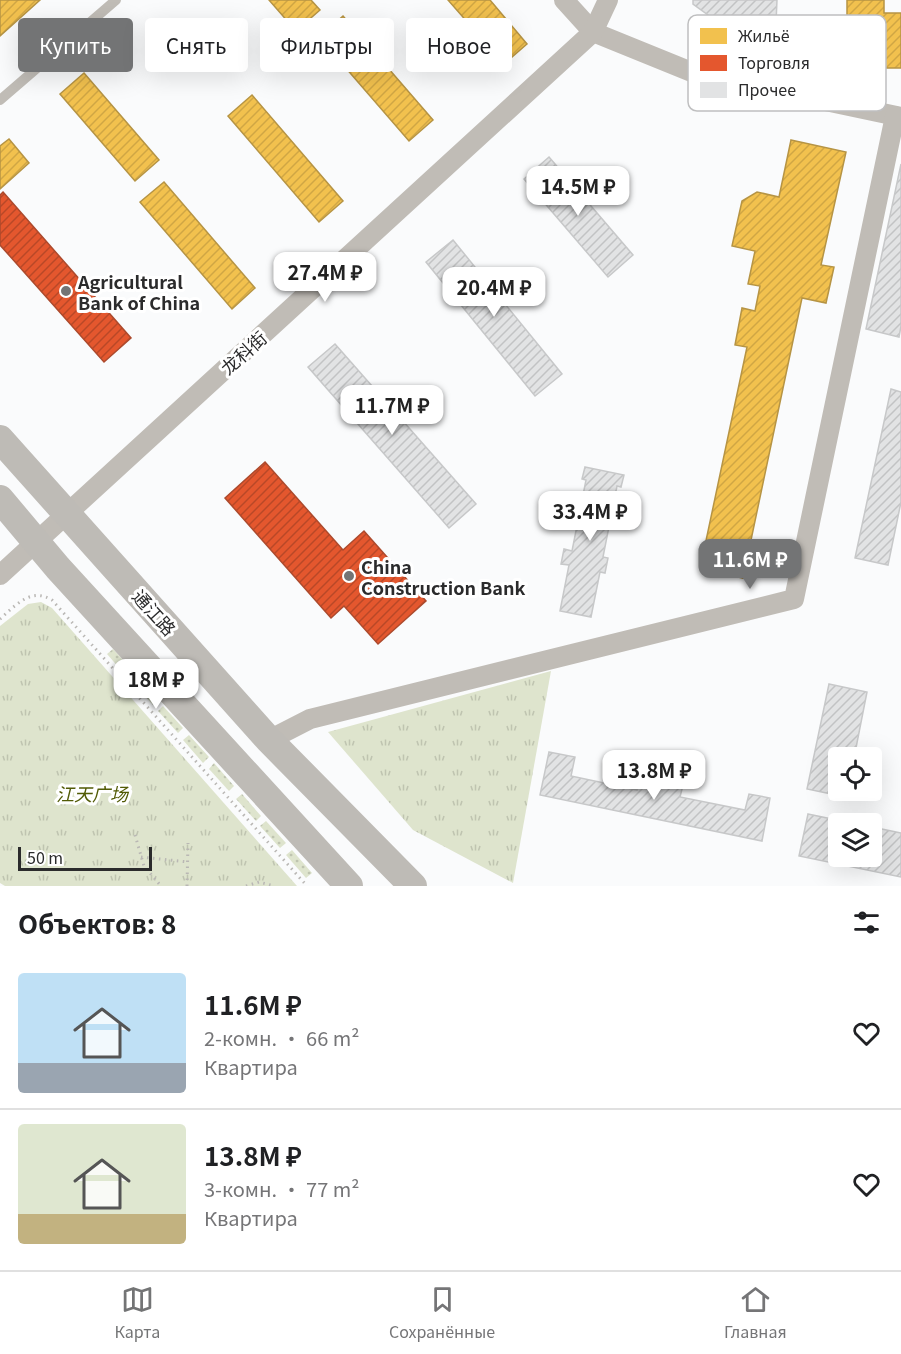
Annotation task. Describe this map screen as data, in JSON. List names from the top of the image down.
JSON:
{
  "streets": {
    "main road": ["通江路"],
    "street": ["龙科街"]
  },
  "crossings": [
    ["龙科街", "通江路"]
  ],
  "parks": ["江天广场"],
  "places": ["Agricultural Bank of China", "China Construction Bank"],
  "legend": ["Жильё", "Торговля", "Прочее"],
  "scale_bar": "50 m",
  "page": {
    "chip": [
      "Купить",
      "Снять",
      "Фильтры",
      "Новое"
    ],
    "price": [
      "14.5M ₽",
      "27.4M ₽",
      "20.4M ₽",
      "11.7M ₽",
      "33.4M ₽",
      "11.6M ₽",
      "18M ₽",
      "13.8M ₽"
    ],
    "scale": "50 m",
    "heading": "Объектов: 8",
    "list": [
      {
        "name": "11.6M ₽",
        "note": "2-комн. · 66 m² · Квартира"
      },
      {
        "name": "13.8M ₽",
        "note": "3-комн. · 77 m² · Квартира"
      }
    ],
    "tabs": ["Карта", "Сохранённые", "Главная"]
  }
}
